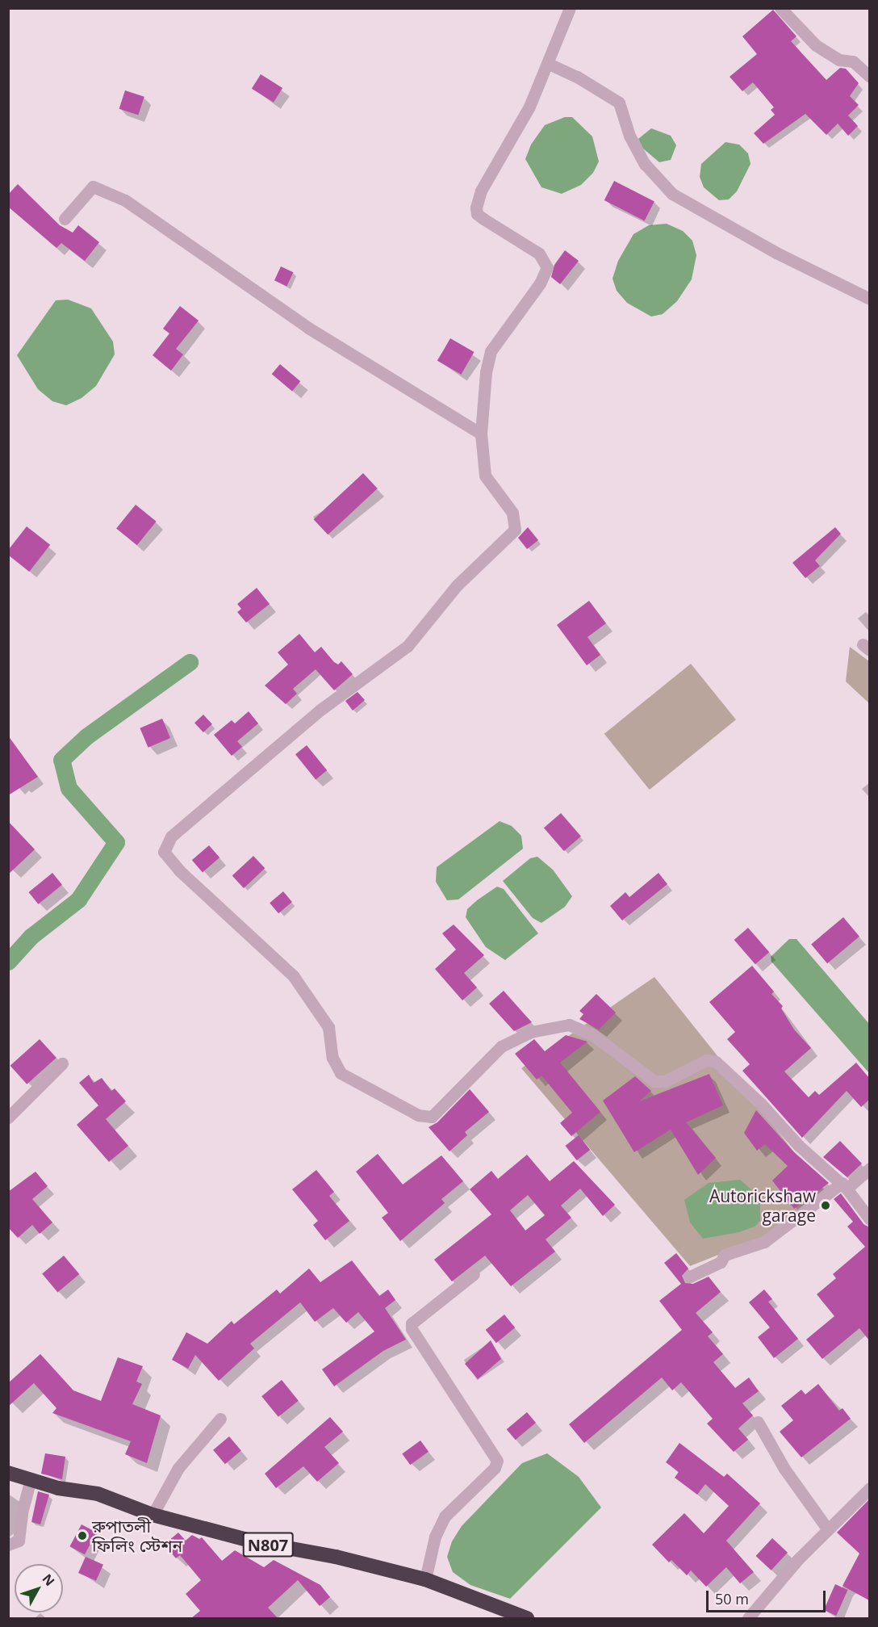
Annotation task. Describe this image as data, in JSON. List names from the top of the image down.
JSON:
{
  "streets": {
    "highway": ["N807"]
  },
  "places": ["Autorickshaw garage", "রুপাতলী ফিলিং স্টেশন"],
  "scale_bar": "50 m",
  "north": "top right"
}
